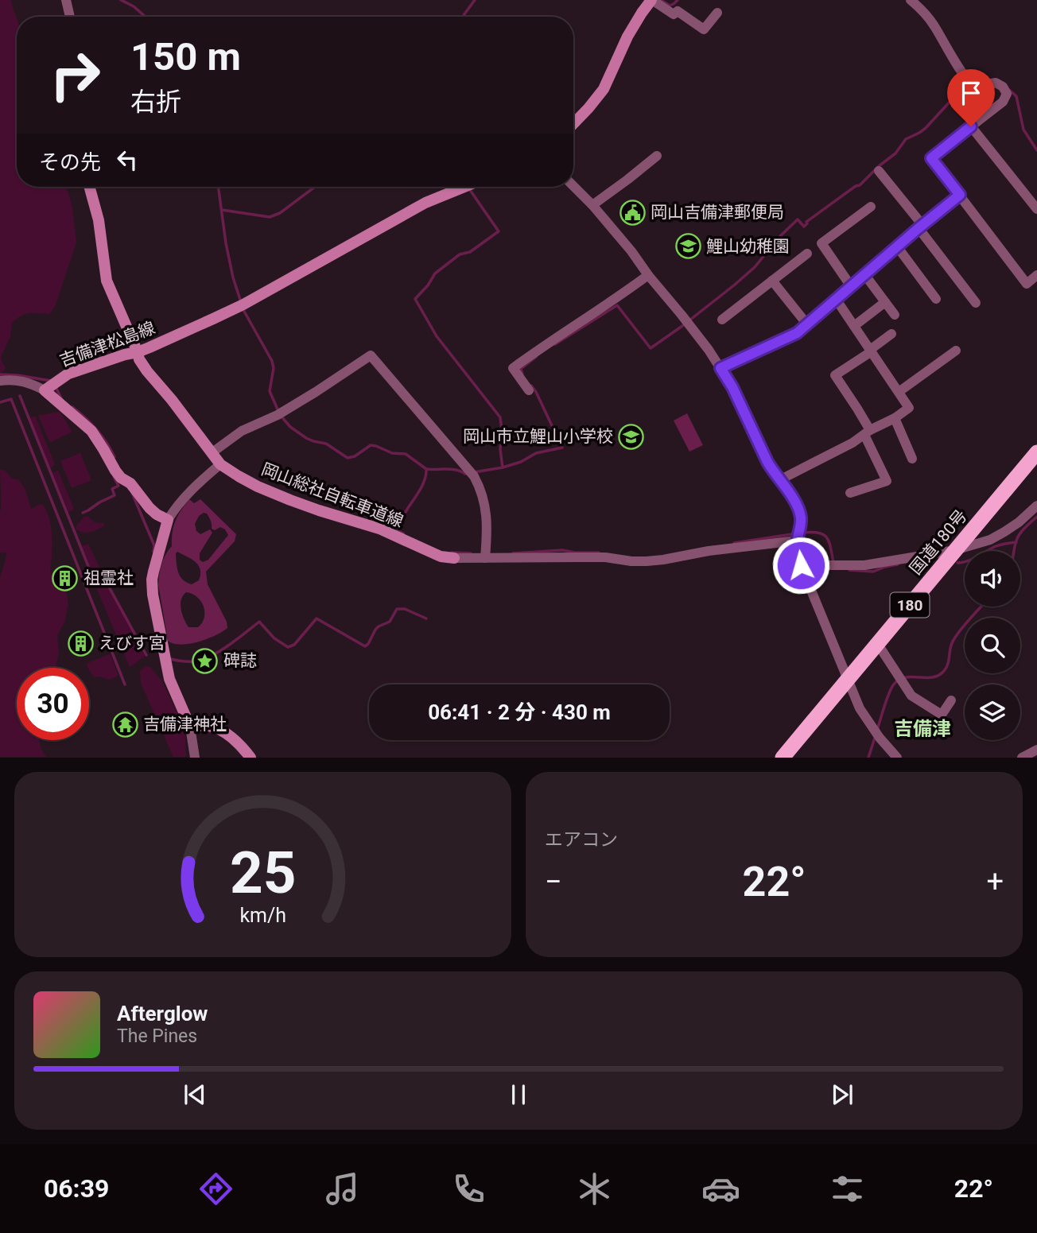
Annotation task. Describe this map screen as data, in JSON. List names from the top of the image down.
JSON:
{
  "streets": {
    "highway": ["国道180号", "180"],
    "main road": ["吉備津松島線", "岡山総社自転車道線"]
  },
  "crossings": [
    ["吉備津松島線", "岡山総社自転車道線"]
  ],
  "districts": ["吉備津"],
  "places": {
    "public building": ["岡山吉備津郵便局"],
    "school or university": ["鯉山幼稚園", "岡山市立鯉山小学校"],
    "building": ["祖霊社", "えびす宮"],
    "place": ["碑誌"],
    "temple": ["吉備津神社"]
  },
  "page": {
    "turn": ["150 m", "右折"],
    "then": "その先",
    "limit": "30",
    "trip": "06:41 · 2 分 · 430 m",
    "tile": "エアコン",
    "heat": ["−", "22°", "+"],
    "song": ["Afterglow", "The Pines"],
    "tabs": ["06:39", "22°"],
    "gauge": ["25", "km/h"]
  }
}
